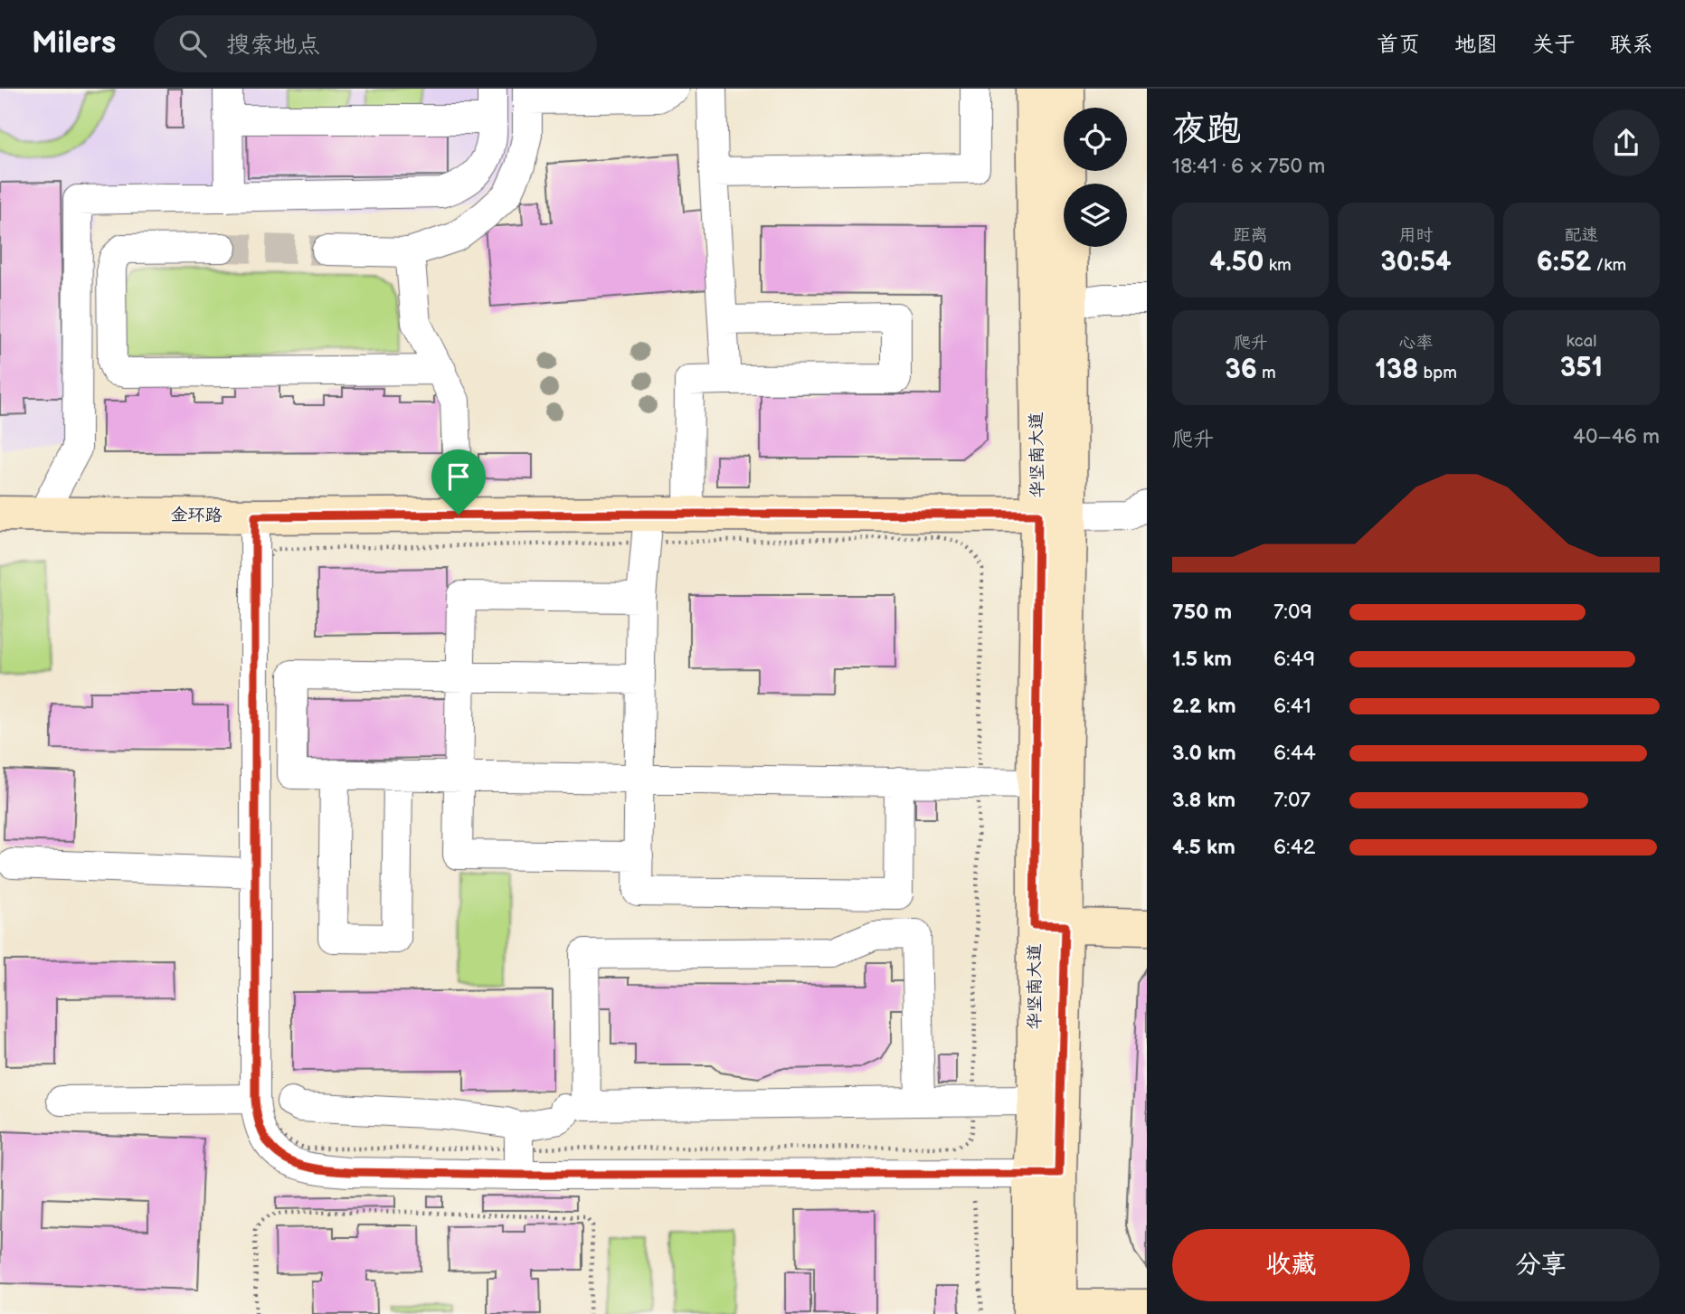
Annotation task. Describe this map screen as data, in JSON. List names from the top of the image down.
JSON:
{
  "streets": {
    "main road": ["华坚南大道", "金环路"]
  },
  "crossings": [
    ["华坚南大道", "金环路"]
  ],
  "page": {
    "header": "Milers",
    "search": "搜索地点",
    "nav": [
      "首页",
      "地图",
      "关于",
      "联系"
    ],
    "heading": ["夜跑", "18:41 · 6 × 750 m"],
    "stats": [
      ["距离", "4.50 km"],
      ["用时", "30:54"],
      ["配速", "6:52 /km"],
      ["爬升", "36 m"],
      ["心率", "138 bpm"],
      ["kcal", "351"]
    ],
    "chart": ["爬升", "40–46 m"],
    "list": [
      {
        "name": "750 m",
        "note": "7:09"
      },
      {
        "name": "1.5 km",
        "note": "6:49"
      },
      {
        "name": "2.2 km",
        "note": "6:41"
      },
      {
        "name": "3.0 km",
        "note": "6:44"
      },
      {
        "name": "3.8 km",
        "note": "7:07"
      },
      {
        "name": "4.5 km",
        "note": "6:42"
      }
    ],
    "buttons": ["收藏", "分享"]
  }
}
